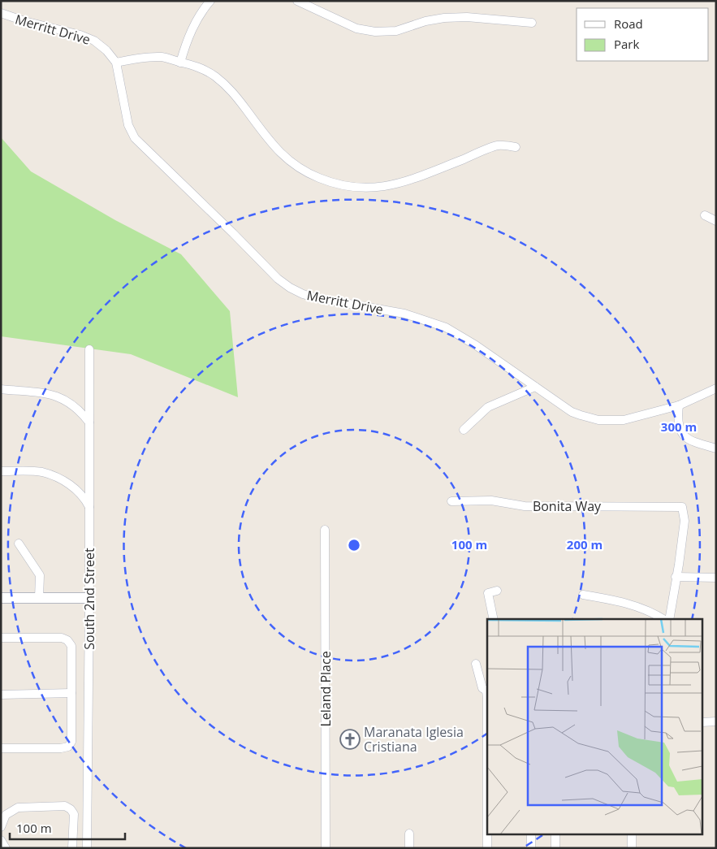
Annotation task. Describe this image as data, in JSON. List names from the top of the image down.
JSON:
{
  "streets": {
    "street": [
      "Merritt Drive",
      "Bonita Way",
      "South 2nd Street",
      "Leland Place"
    ]
  },
  "places": {
    "church": ["Maranata Iglesia Cristiana"]
  },
  "legend": ["Road", "Park"],
  "scale_bar": "100 m",
  "rings": ["300 m", "100 m", "200 m"]
}
